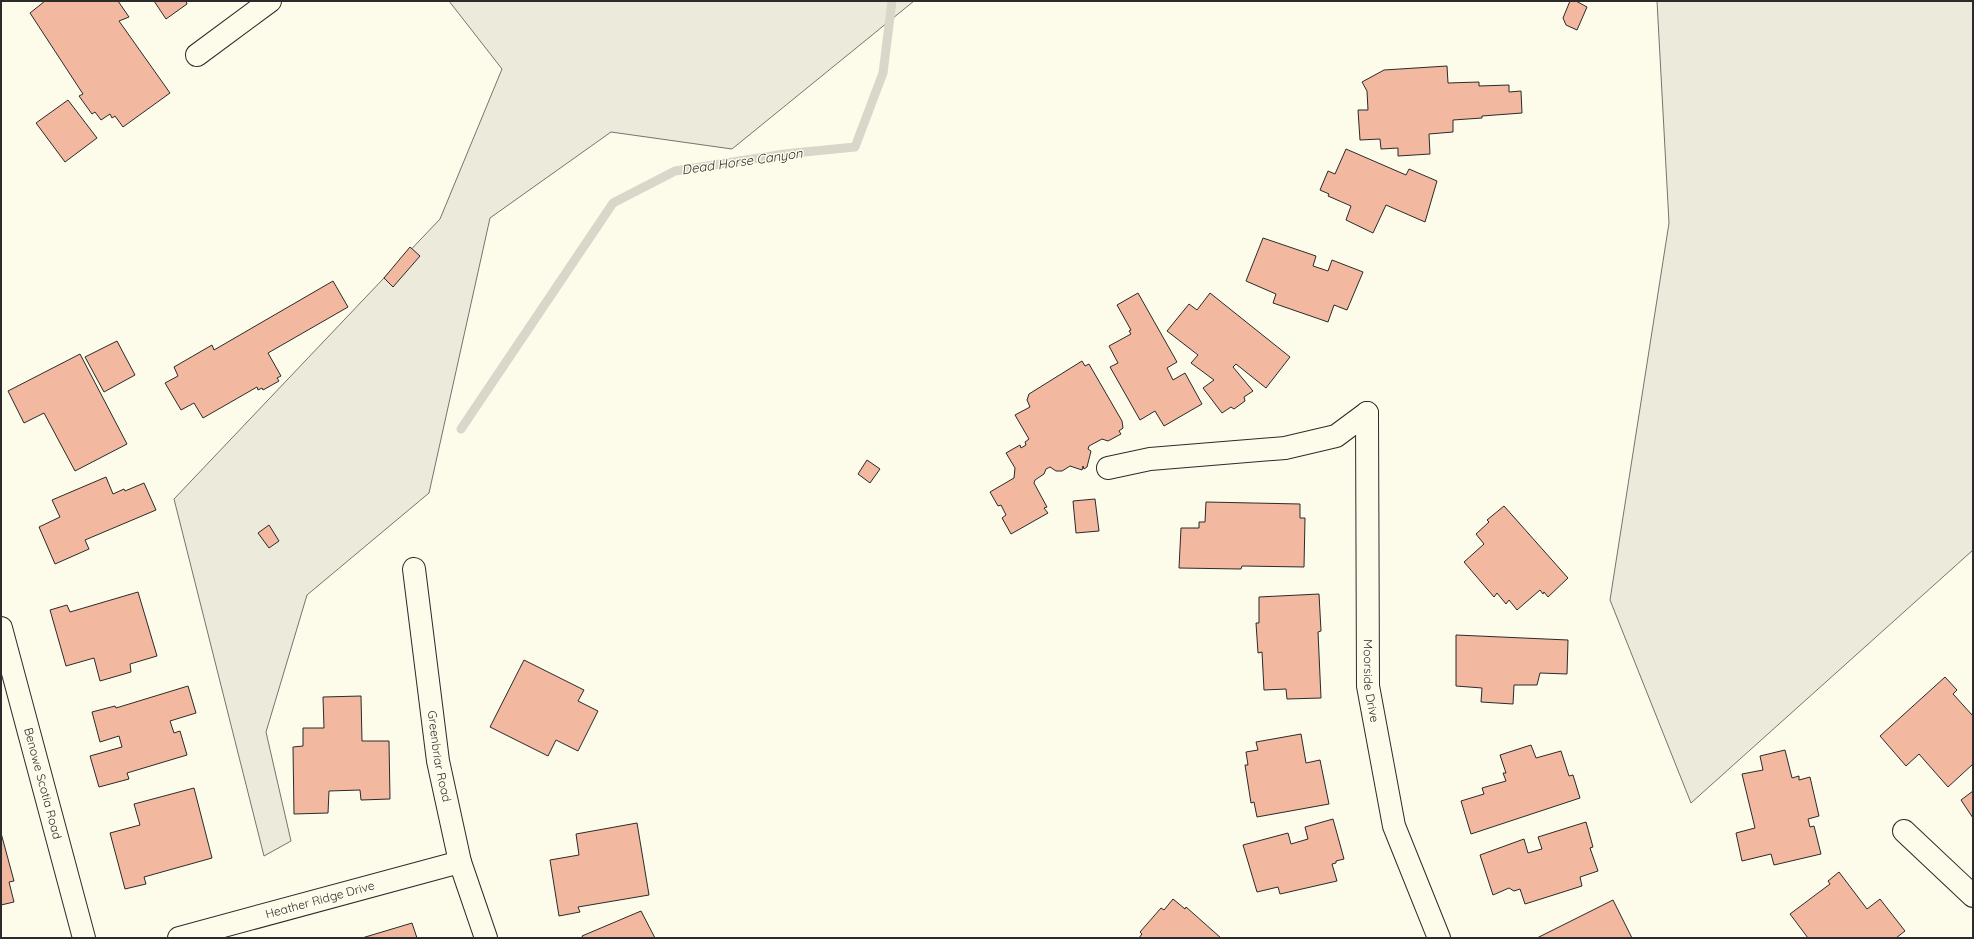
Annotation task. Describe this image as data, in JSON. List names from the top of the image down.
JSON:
{
  "streets": {
    "street": [
      "Moorside Drive",
      "Greenbriar Road",
      "Benowe Scotia Road",
      "Heather Ridge Drive"
    ]
  },
  "crossings": [
    ["Greenbriar Road", "Heather Ridge Drive"]
  ],
  "water": ["Dead Horse Canyon"]
}
